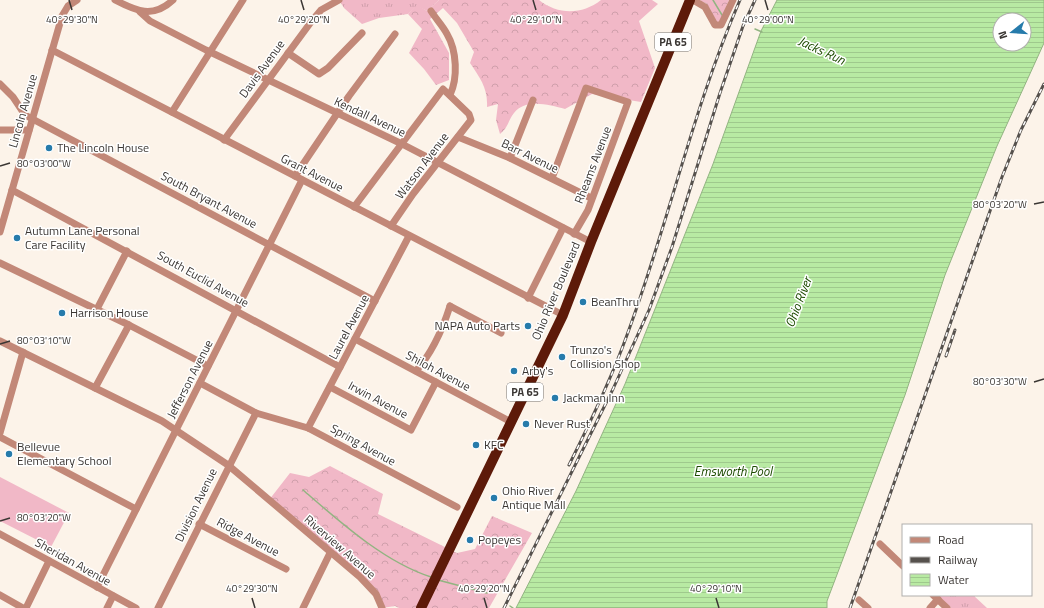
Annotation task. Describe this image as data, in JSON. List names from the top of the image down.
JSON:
{
  "streets": {
    "highway": ["PA 65", "Ohio River Boulevard"],
    "street": [
      "Davis Avenue",
      "Lincoln Avenue",
      "Kendall Avenue",
      "Barr Avenue",
      "Rheams Avenue",
      "Watson Avenue",
      "Grant Avenue",
      "South Bryant Avenue",
      "South Euclid Avenue",
      "Laurel Avenue",
      "Shiloh Avenue",
      "Jefferson Avenue",
      "Irwin Avenue",
      "Spring Avenue",
      "Division Avenue",
      "Ridge Avenue",
      "Riverview Avenue",
      "Sheridan Avenue"
    ]
  },
  "crossings": [
    ["Davis Avenue", "Kendall Avenue"],
    ["Davis Avenue", "Grant Avenue"],
    ["Lincoln Avenue", "Grant Avenue"],
    ["Lincoln Avenue", "South Bryant Avenue"],
    ["Lincoln Avenue", "South Euclid Avenue"],
    ["Kendall Avenue", "Rheams Avenue"],
    ["Kendall Avenue", "Watson Avenue"],
    ["Kendall Avenue", "Ohio River Boulevard"],
    ["Barr Avenue", "Rheams Avenue"],
    ["Barr Avenue", "Watson Avenue"],
    ["Watson Avenue", "Grant Avenue"],
    ["Grant Avenue", "Ohio River Boulevard"],
    ["Grant Avenue", "Laurel Avenue"],
    ["Grant Avenue", "Jefferson Avenue"],
    ["South Bryant Avenue", "Laurel Avenue"],
    ["South Bryant Avenue", "Jefferson Avenue"],
    ["South Euclid Avenue", "Laurel Avenue"],
    ["South Euclid Avenue", "Jefferson Avenue"],
    ["Ohio River Boulevard", "Shiloh Avenue"],
    ["Laurel Avenue", "Shiloh Avenue"],
    ["Laurel Avenue", "Irwin Avenue"],
    ["Laurel Avenue", "Spring Avenue"],
    ["Shiloh Avenue", "Irwin Avenue"],
    ["Jefferson Avenue", "Spring Avenue"],
    ["Jefferson Avenue", "Riverview Avenue"],
    ["Jefferson Avenue", "Sheridan Avenue"],
    ["Spring Avenue", "Division Avenue"],
    ["Division Avenue", "Ridge Avenue"],
    ["Division Avenue", "Riverview Avenue"]
  ],
  "water": ["Jacks Run", "Ohio River", "Emsworth Pool"],
  "places": [
    "The Lincoln House",
    "Autumn Lane Personal Care Facility",
    "BeanThru",
    "Harrison House",
    "NAPA Auto Parts",
    "Trunzo's Collision Shop",
    "Arby's",
    "Jackman Inn",
    "Never Rust",
    "KFC",
    "Bellevue Elementary School",
    "Ohio River Antique Mall",
    "Popeyes"
  ],
  "legend": ["Road", "Railway", "Water"],
  "north": "left",
  "coordinates": [
    "40°29'30\"N",
    "40°29'20\"N",
    "40°29'10\"N",
    "40°29'00\"N",
    "80°03'00\"W",
    "80°03'20\"W",
    "80°03'10\"W",
    "80°03'30\"W"
  ]
}
